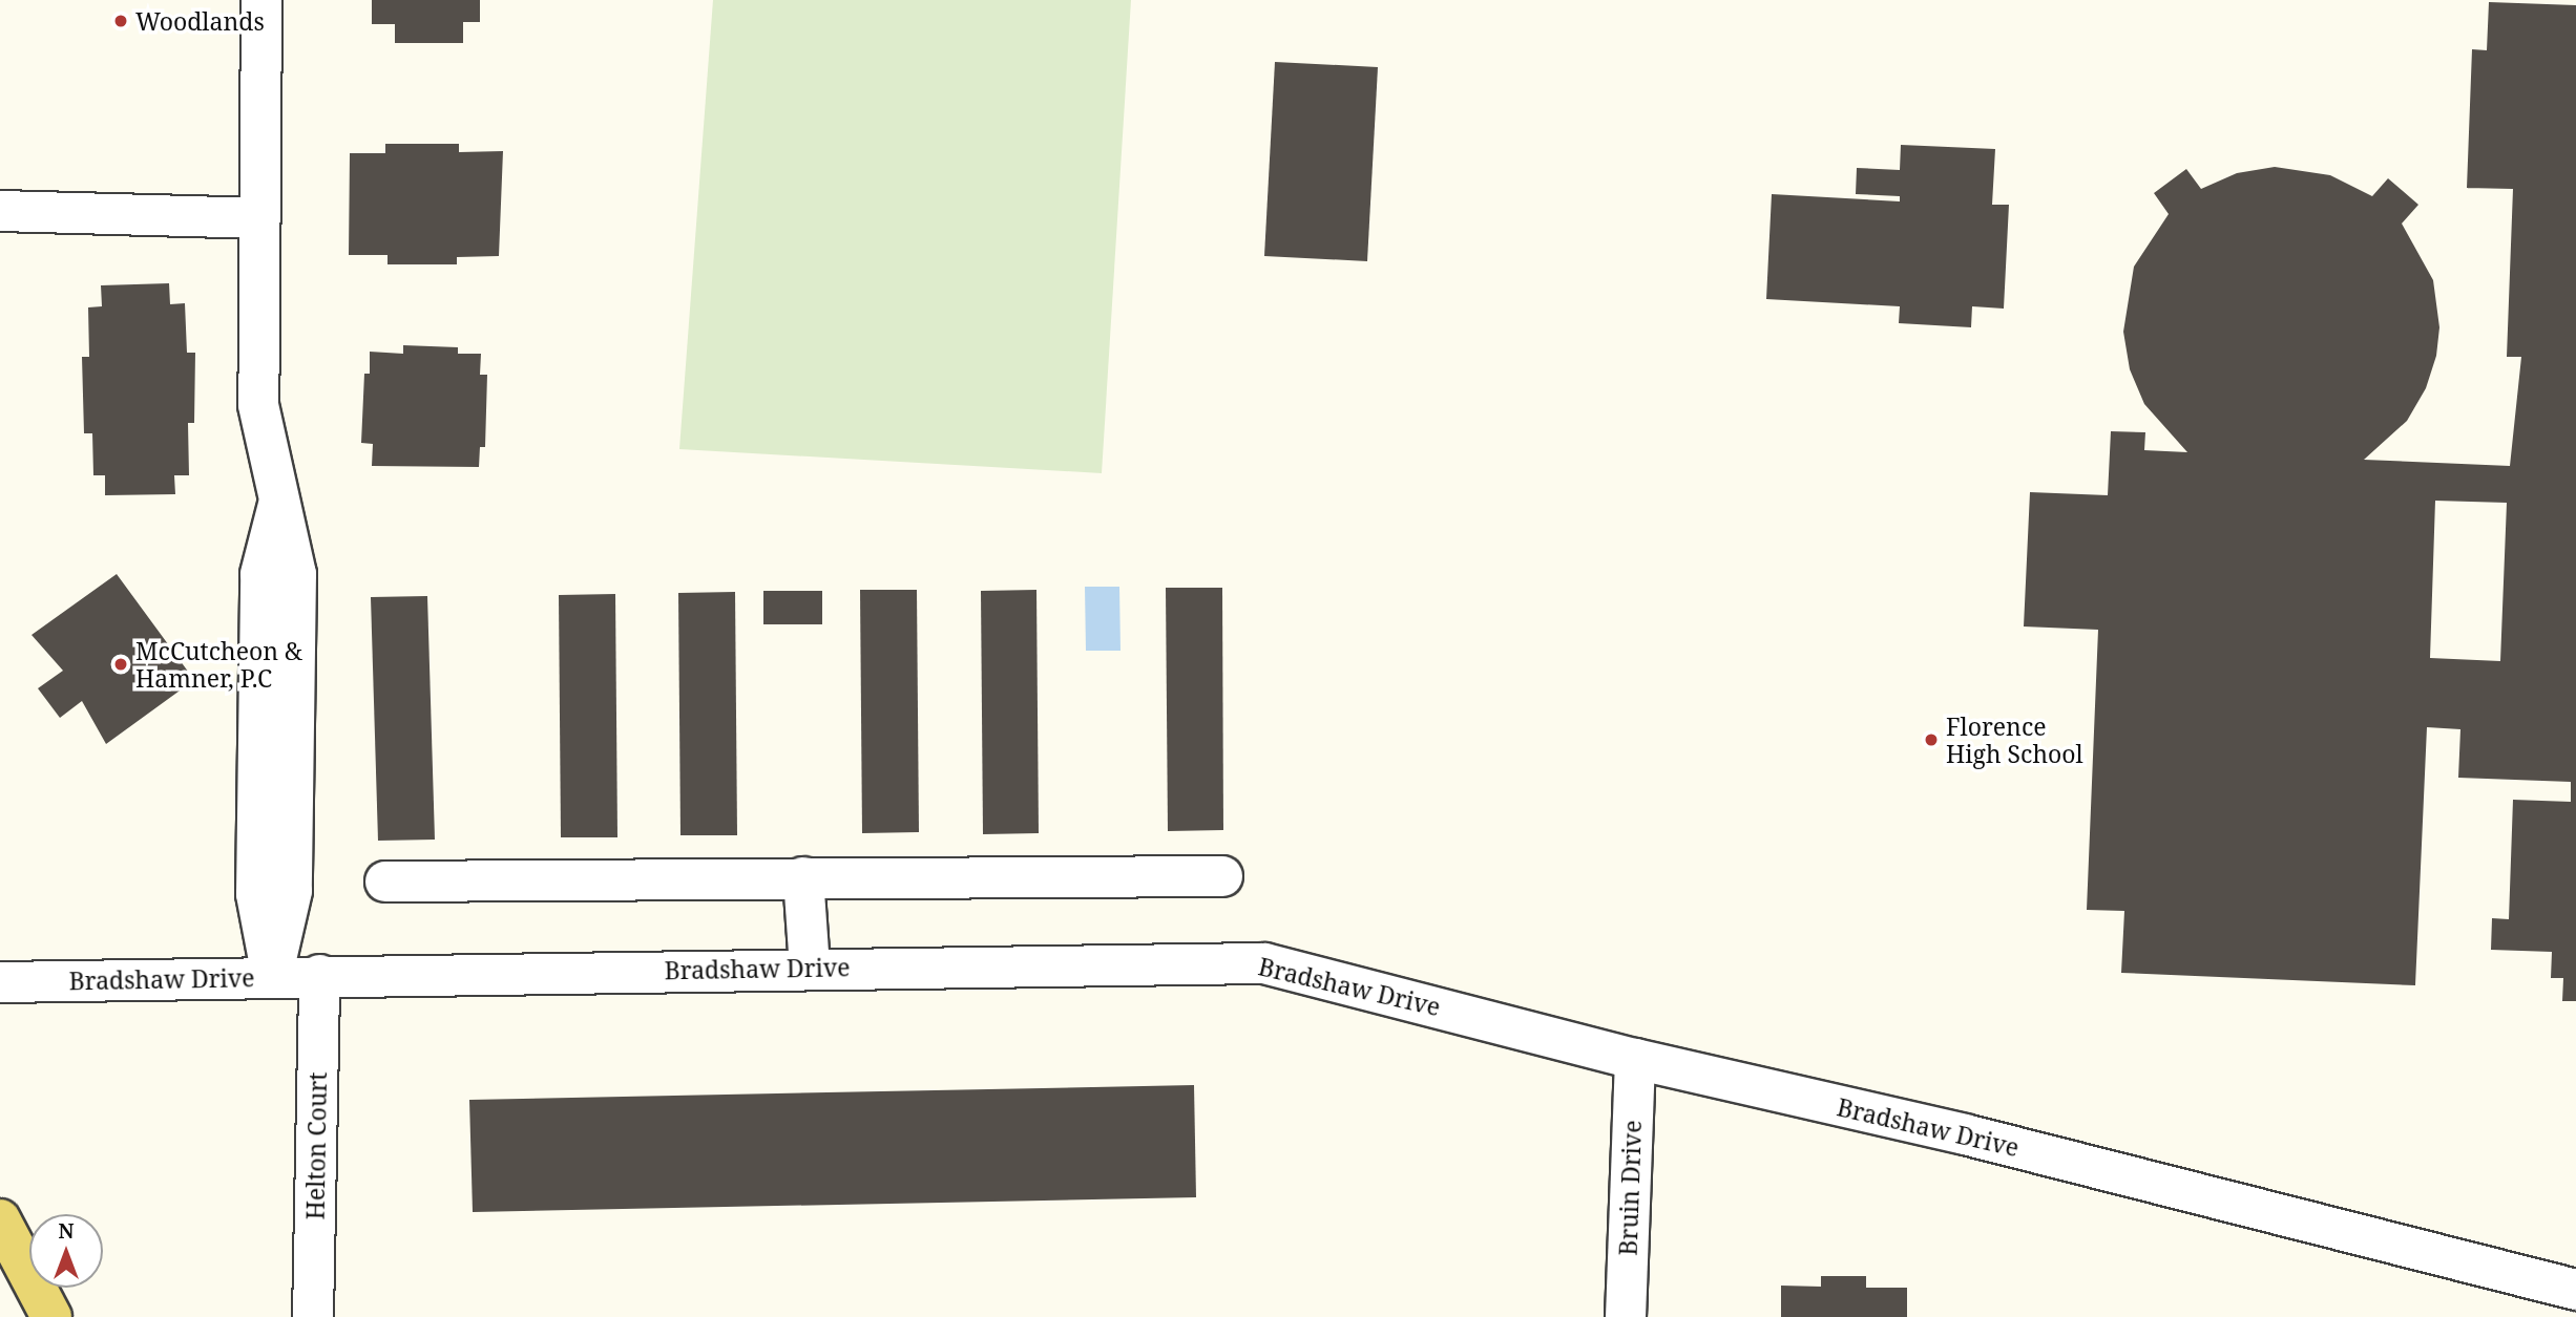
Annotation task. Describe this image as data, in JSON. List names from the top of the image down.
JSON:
{
  "streets": {
    "street": ["Bradshaw Drive", "Helton Court", "Bruin Drive"]
  },
  "crossings": [
    ["Bradshaw Drive", "Helton Court"],
    ["Bradshaw Drive", "Bruin Drive"]
  ],
  "places": ["Woodlands", "McCutcheon & Hamner, P.C", "Florence High School"],
  "north": "top"
}
